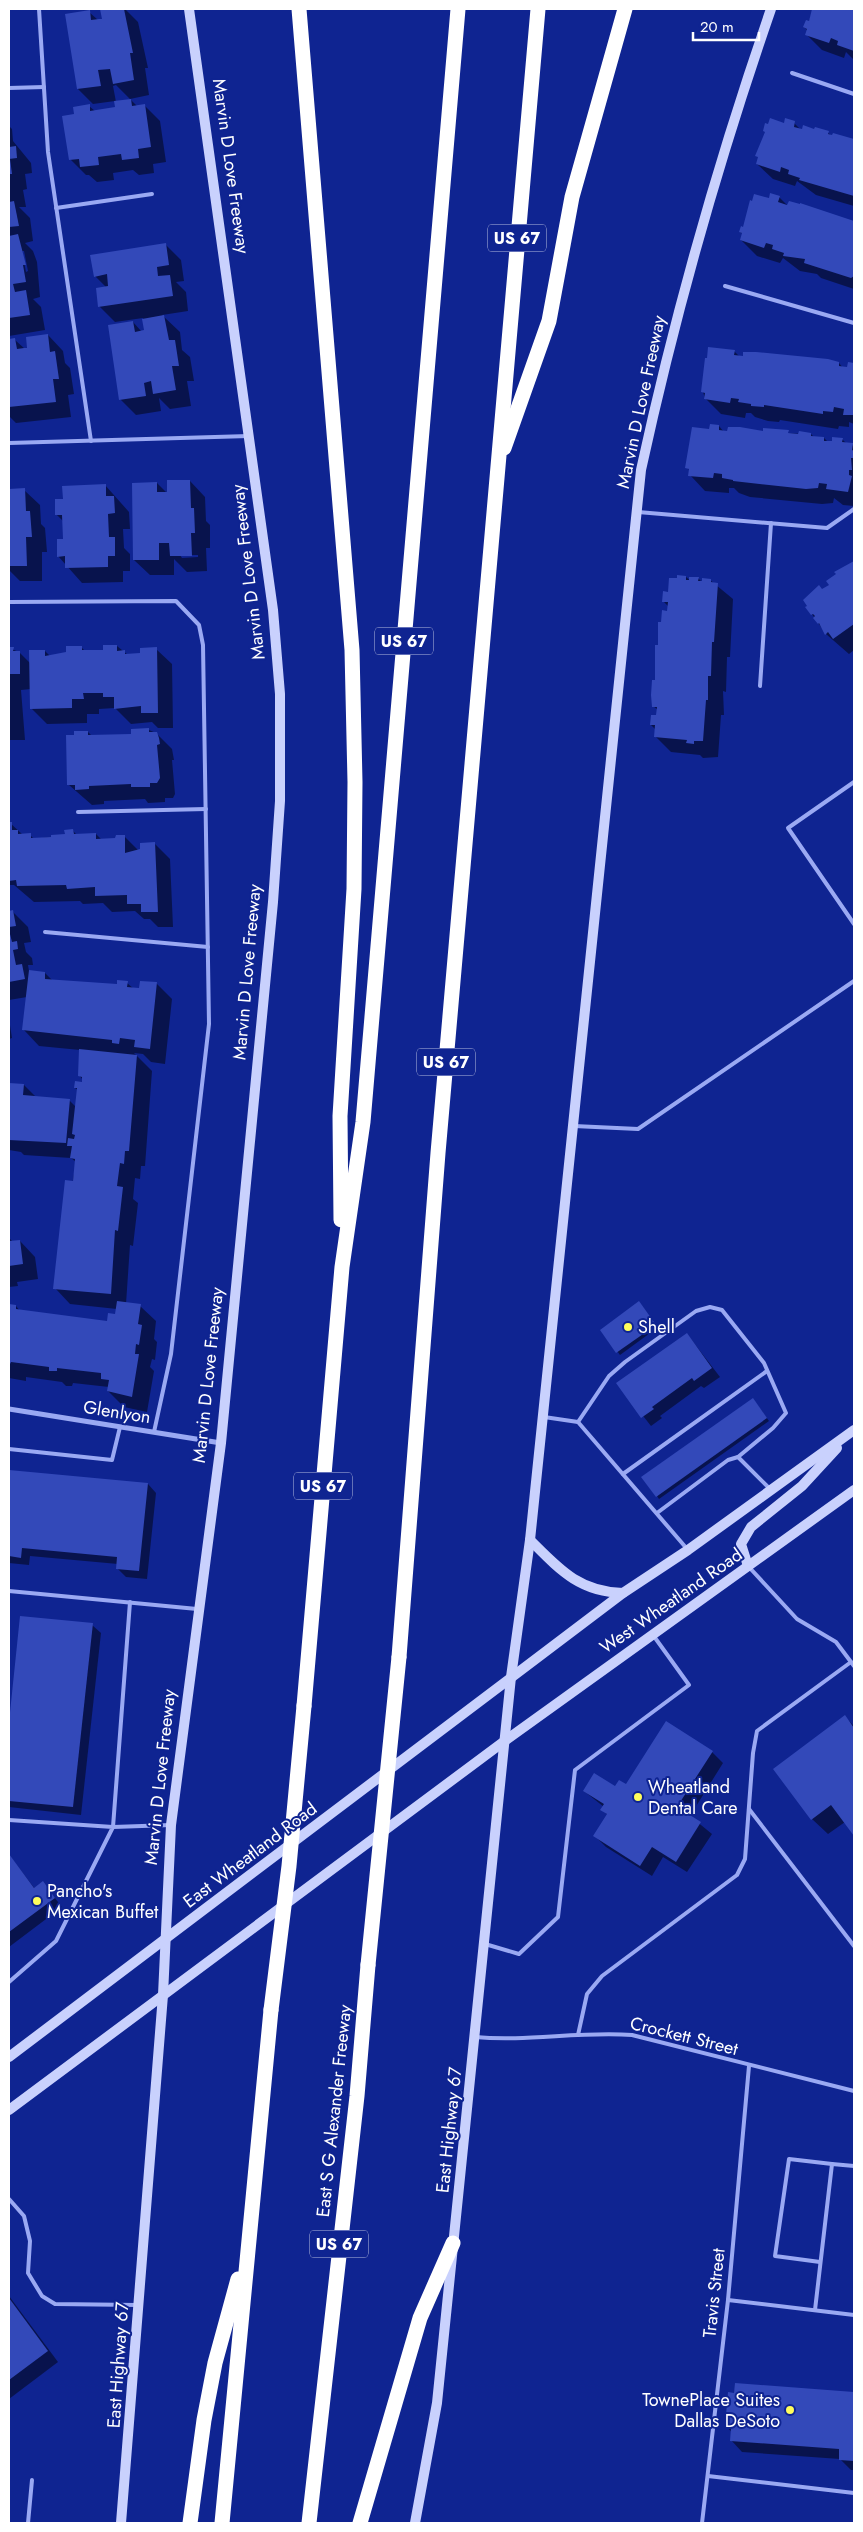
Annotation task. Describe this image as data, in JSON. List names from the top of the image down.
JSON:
{
  "streets": {
    "highway": ["US 67", "East S G Alexander Freeway"],
    "main road": [
      "Marvin D Love Freeway",
      "West Wheatland Road",
      "East Wheatland Road",
      "East Highway 67"
    ],
    "street": ["Glenlyon"],
    "lane": ["Crockett Street", "Travis Street"]
  },
  "crossings": [
    ["Marvin D Love Freeway", "Glenlyon"],
    ["Marvin D Love Freeway", "West Wheatland Road"],
    ["Marvin D Love Freeway", "East Wheatland Road"],
    ["Marvin D Love Freeway", "East Highway 67"],
    ["US 67", "East S G Alexander Freeway"],
    ["West Wheatland Road", "East Wheatland Road"],
    ["West Wheatland Road", "East Highway 67"],
    ["East Wheatland Road", "East Highway 67"],
    ["Crockett Street", "East Highway 67"],
    ["Crockett Street", "Travis Street"]
  ],
  "places": [
    "Shell",
    "Wheatland Dental Care",
    "Pancho's Mexican Buffet",
    "TownePlace Suites Dallas DeSoto"
  ],
  "scale_bar": "20 m"
}
